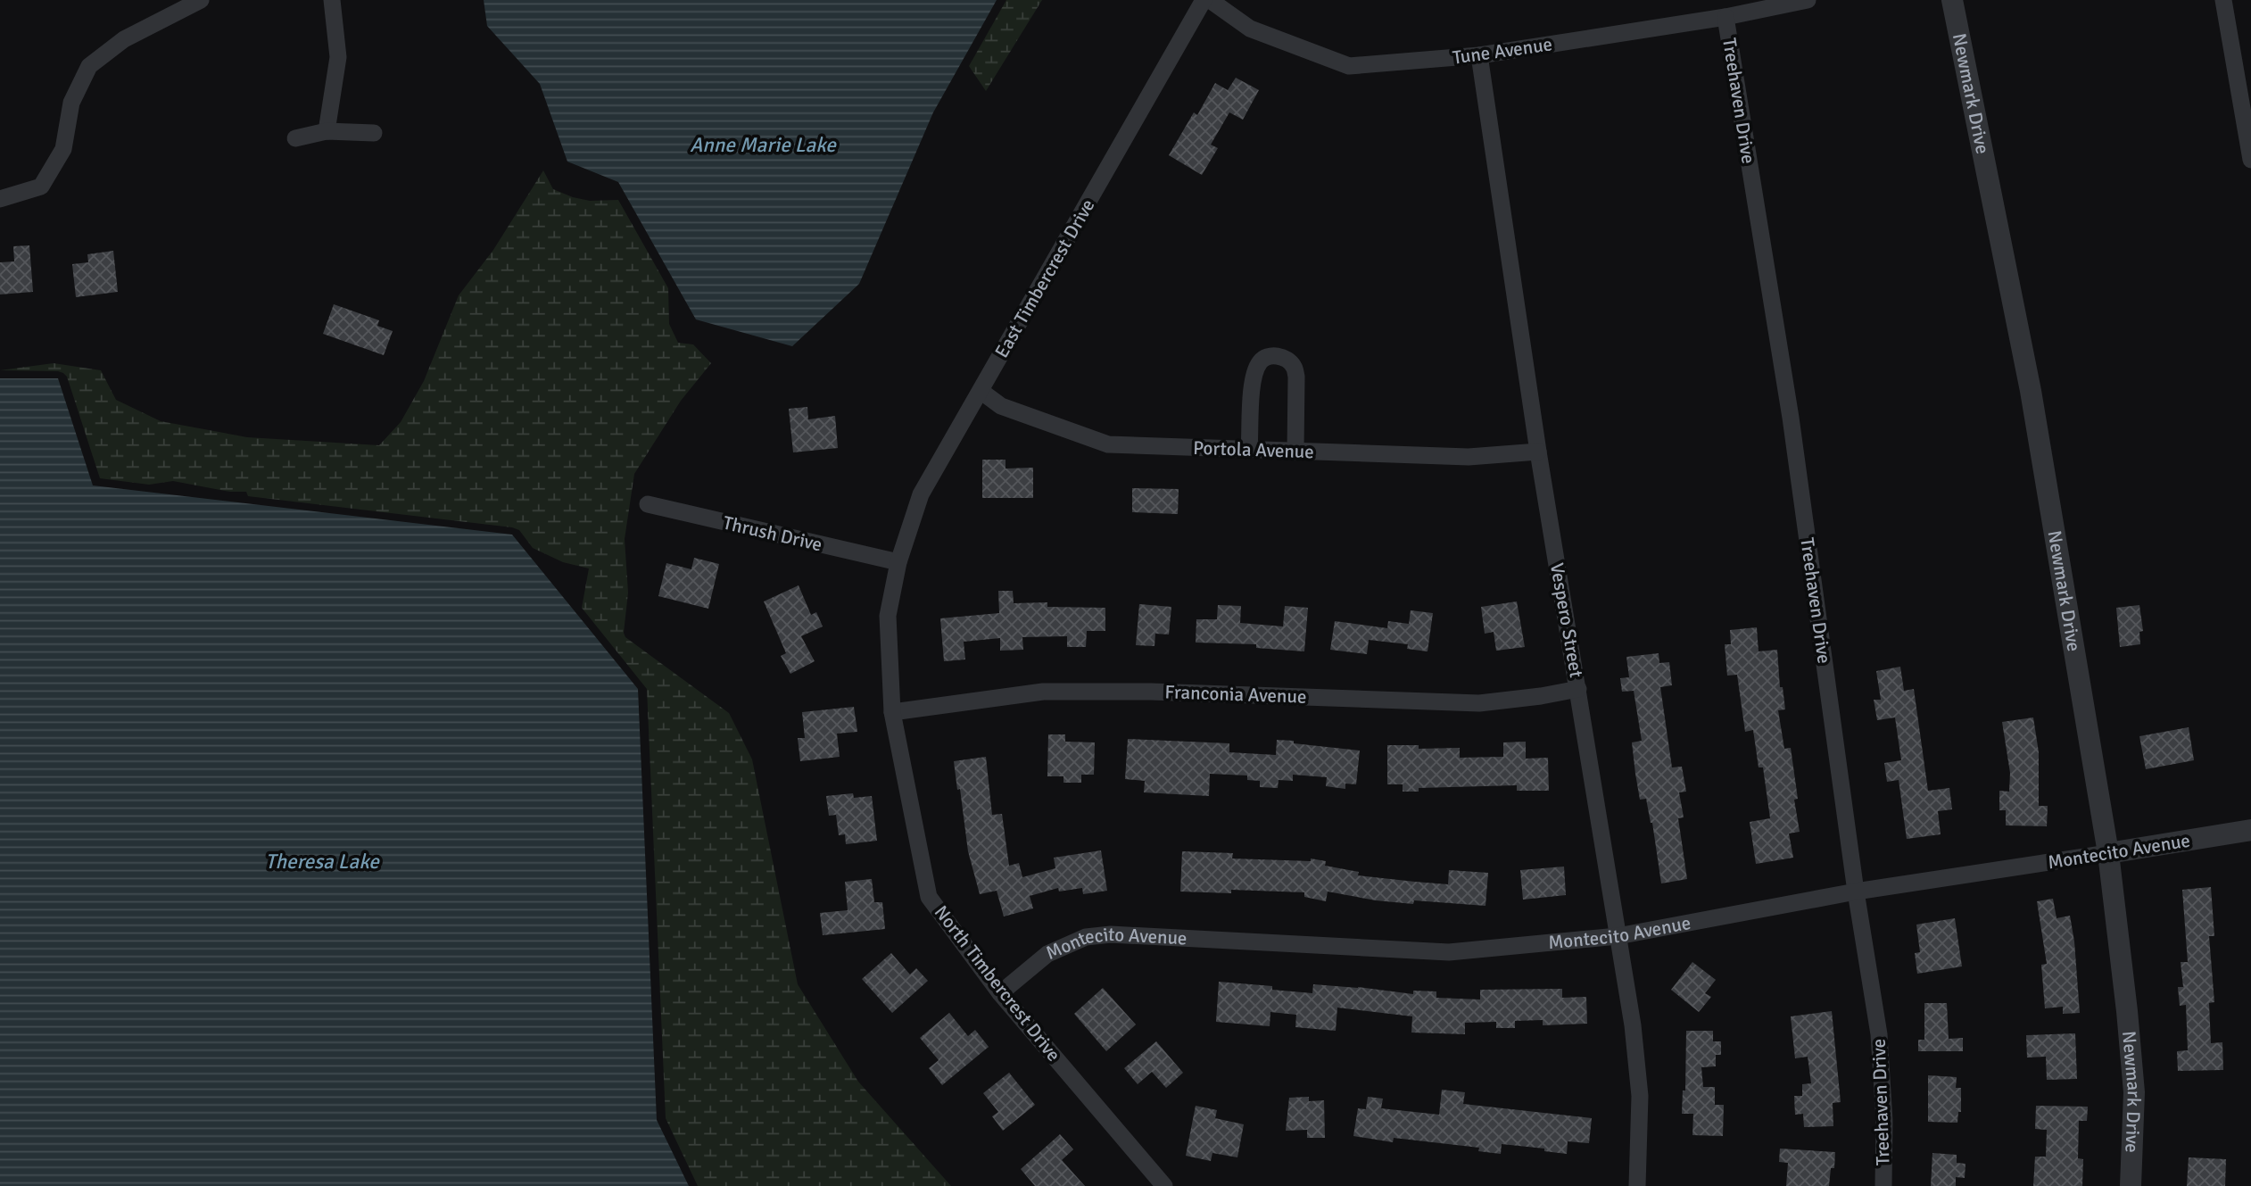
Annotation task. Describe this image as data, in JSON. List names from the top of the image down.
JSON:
{
  "streets": {
    "street": [
      "Tune Avenue",
      "Newmark Drive",
      "Treehaven Drive",
      "East Timbercrest Drive",
      "Portola Avenue",
      "Thrush Drive",
      "Vespero Street",
      "Franconia Avenue",
      "Montecito Avenue",
      "North Timbercrest Drive"
    ]
  },
  "crossings": [
    ["Tune Avenue", "Treehaven Drive"],
    ["Tune Avenue", "Vespero Street"],
    ["Newmark Drive", "Montecito Avenue"],
    ["Treehaven Drive", "Montecito Avenue"],
    ["East Timbercrest Drive", "Portola Avenue"],
    ["East Timbercrest Drive", "Thrush Drive"],
    ["East Timbercrest Drive", "North Timbercrest Drive"],
    ["Portola Avenue", "Vespero Street"],
    ["Thrush Drive", "North Timbercrest Drive"],
    ["Vespero Street", "Franconia Avenue"],
    ["Vespero Street", "Montecito Avenue"],
    ["Franconia Avenue", "North Timbercrest Drive"],
    ["Montecito Avenue", "North Timbercrest Drive"]
  ],
  "water": ["Anne Marie Lake", "Theresa Lake"]
}
